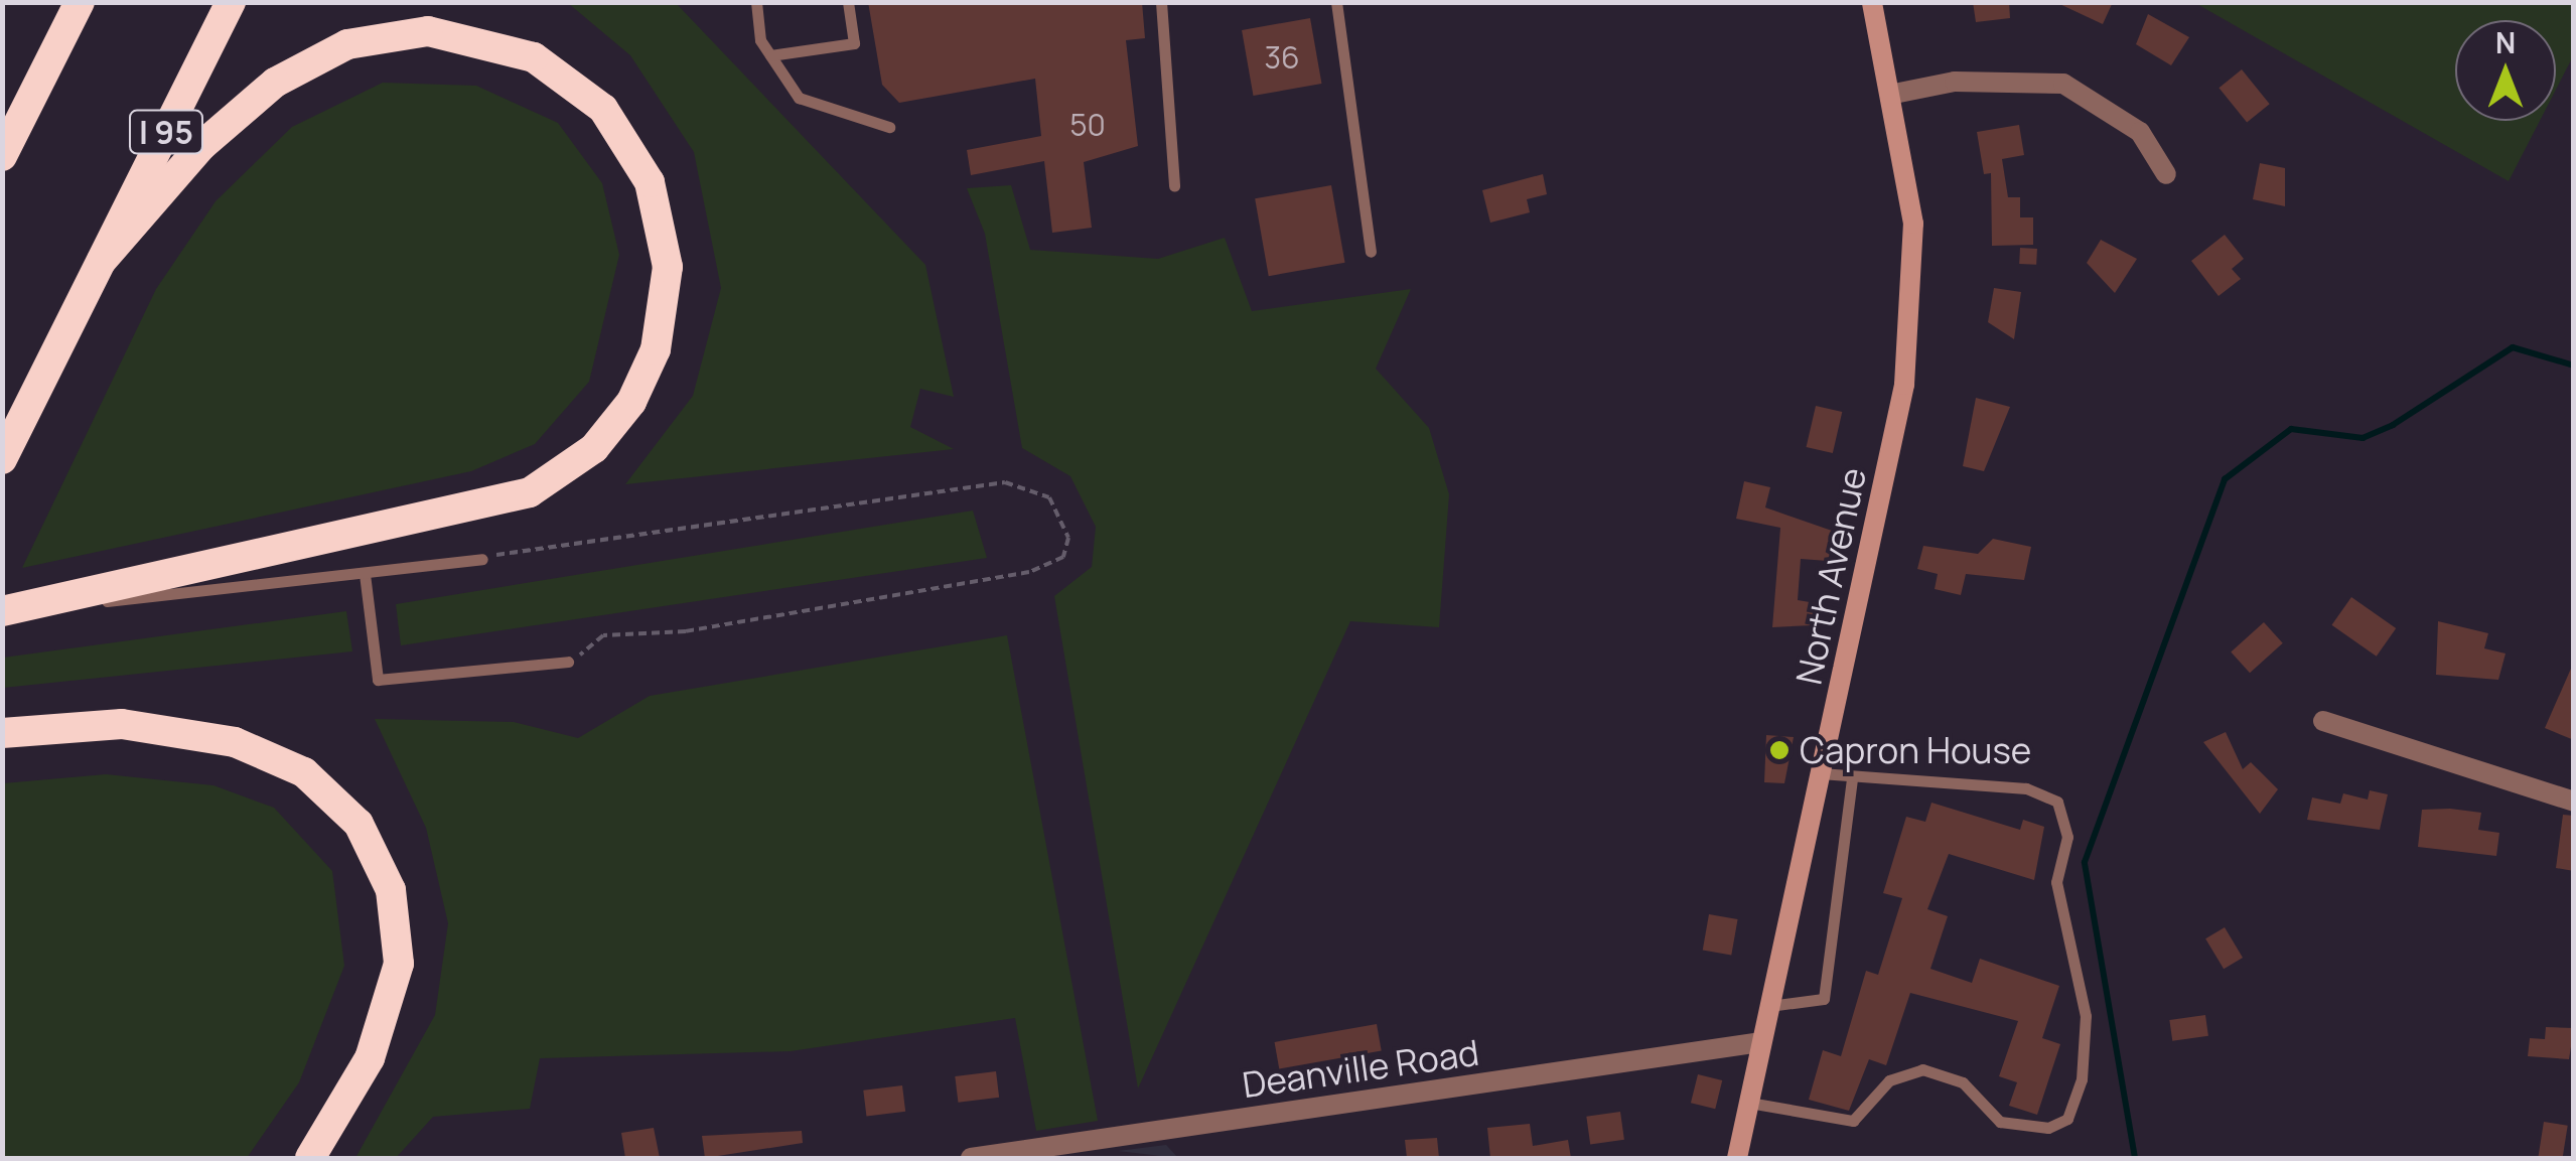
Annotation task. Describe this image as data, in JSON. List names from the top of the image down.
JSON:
{
  "streets": {
    "highway": ["I 95"],
    "main road": ["North Avenue"],
    "street": ["Deanville Road"]
  },
  "crossings": [
    ["North Avenue", "Deanville Road"]
  ],
  "places": ["Capron House"],
  "house_numbers": ["36", "50"],
  "north": "top"
}
